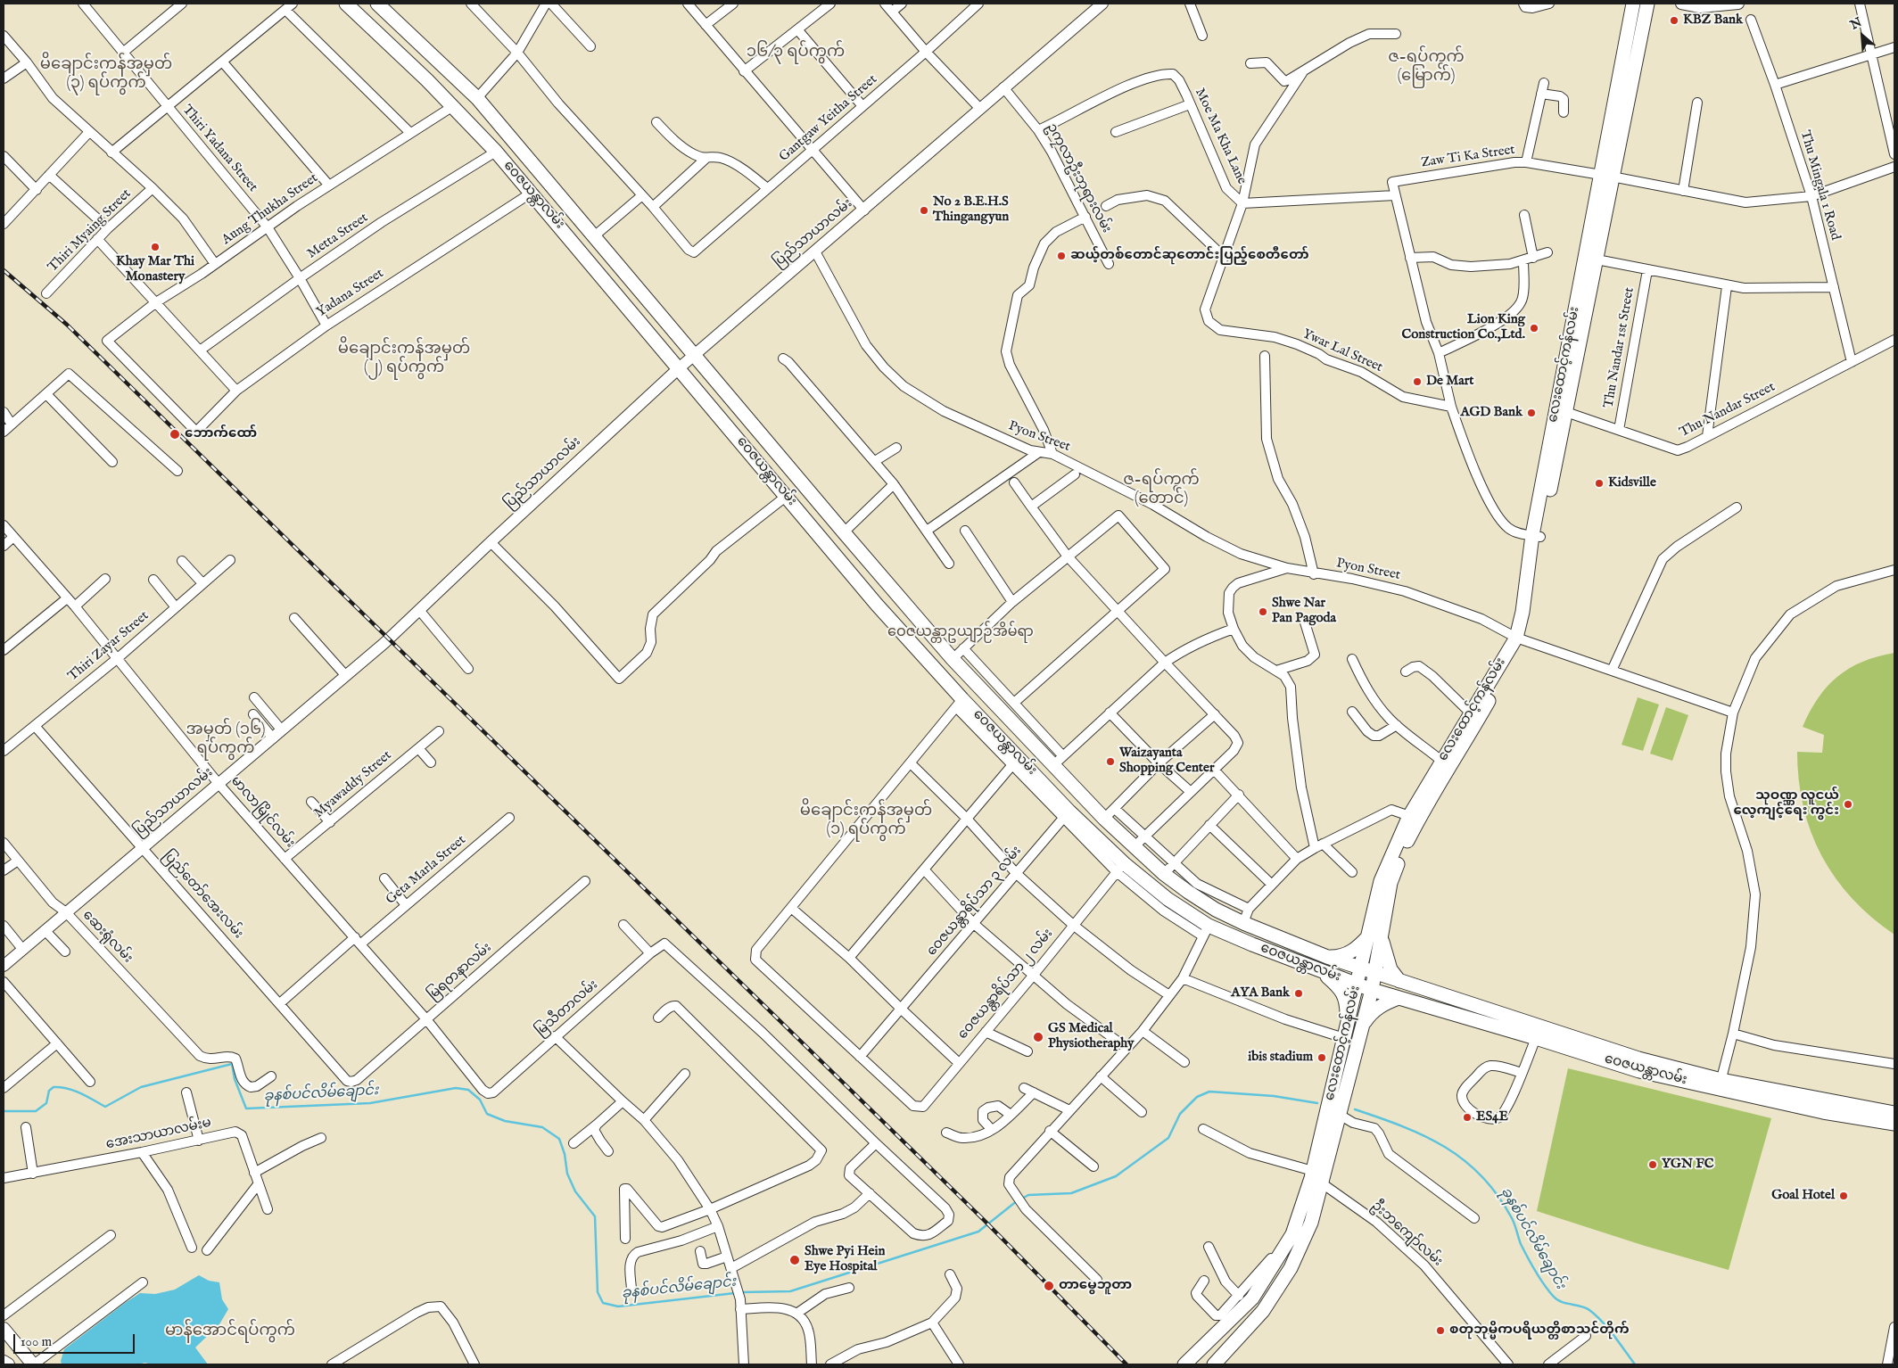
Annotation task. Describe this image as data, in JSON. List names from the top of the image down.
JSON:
{
  "streets": {
    "main road": ["ဝေဇယန္တာလမ်း", "လေးထောင့်ကန်လမ်း"],
    "street": [
      "Gantgaw Yeitha Street",
      "Moe Ma Kha Lane",
      "Thiri Yadana Street",
      "Zaw Ti Ka Street",
      "ဥကၠလာဦးဘုရားလမ်း",
      "Thu Mingala 1 Road",
      "Aung Thukha Street",
      "Thiri Myaing Street",
      "ပြည်သာယာလမ်း",
      "Metta Street",
      "Yadana Street",
      "Thu Nandar 1st Street",
      "Ywar Lal Street",
      "Thu Nandar Street",
      "Pyon Street",
      "Thiri Zayar Street",
      "Myawaddy Street",
      "မာလာမြိုင်လမ်း",
      "Geta Marla Street",
      "ပြည်တော်အေးလမ်း",
      "ဝေဇယန္တာရိပ်သာ ၃ လမ်း",
      "ဆေးရုံလမ်း",
      "မြရတနာလမ်း",
      "ဝေဇယန္တာရိပ်သာ ၂ လမ်း",
      "မြသီတာလမ်း",
      "အေးသာယာလမ်းမ",
      "ဦးဘကျော်လမ်း"
    ]
  },
  "crossings": [
    ["Moe Ma Kha Lane", "Zaw Ti Ka Street"],
    ["Moe Ma Kha Lane", "ဥကၠလာဦးဘုရားလမ်း"],
    ["Thiri Yadana Street", "Aung Thukha Street"],
    ["Thiri Yadana Street", "Metta Street"],
    ["Thiri Yadana Street", "Yadana Street"],
    ["Zaw Ti Ka Street", "Thu Mingala 1 Road"],
    ["Zaw Ti Ka Street", "လေးထောင့်ကန်လမ်း"],
    ["ဥကၠလာဦးဘုရားလမ်း", "ပြည်သာယာလမ်း"],
    ["Thu Mingala 1 Road", "Thu Nandar Street"],
    ["ဝေဇယန္တာလမ်း", "Aung Thukha Street"],
    ["ဝေဇယန္တာလမ်း", "ပြည်သာယာလမ်း"],
    ["ဝေဇယန္တာလမ်း", "Metta Street"],
    ["ဝေဇယန္တာလမ်း", "Yadana Street"],
    ["ဝေဇယန္တာလမ်း", "လေးထောင့်ကန်လမ်း"],
    ["ဝေဇယန္တာလမ်း", "ဝေဇယန္တာရိပ်သာ ၃ လမ်း"],
    ["ဝေဇယန္တာလမ်း", "ဝေဇယန္တာရိပ်သာ ၂ လမ်း"],
    ["Aung Thukha Street", "Yadana Street"],
    ["ပြည်သာယာလမ်း", "Pyon Street"],
    ["ပြည်သာယာလမ်း", "မာလာမြိုင်လမ်း"],
    ["ပြည်သာယာလမ်း", "ပြည်တော်အေးလမ်း"],
    ["ပြည်သာယာလမ်း", "ဆေးရုံလမ်း"],
    ["Thu Nandar 1st Street", "Thu Nandar Street"],
    ["လေးထောင့်ကန်လမ်း", "Thu Nandar Street"],
    ["လေးထောင့်ကန်လမ်း", "Pyon Street"],
    ["လေးထောင့်ကန်လမ်း", "ဦးဘကျော်လမ်း"],
    ["Thiri Zayar Street", "မာလာမြိုင်လမ်း"],
    ["Thiri Zayar Street", "ပြည်တော်အေးလမ်း"],
    ["Myawaddy Street", "မာလာမြိုင်လမ်း"],
    ["မာလာမြိုင်လမ်း", "Geta Marla Street"],
    ["မာလာမြိုင်လမ်း", "မြရတနာလမ်း"],
    ["မာလာမြိုင်လမ်း", "မြသီတာလမ်း"],
    ["Geta Marla Street", "ပြည်တော်အေးလမ်း"],
    ["ပြည်တော်အေးလမ်း", "မြရတနာလမ်း"],
    ["ဝေဇယန္တာရိပ်သာ ၃ လမ်း", "ဝေဇယန္တာရိပ်သာ ၂ လမ်း"]
  ],
  "districts": [
    "၁၆/၃ ရပ်ကွက်",
    "ဇ-ရပ်ကွက် (မြောက်)",
    "မိချောင်းကန်အမှတ် (၃) ရပ်ကွက်",
    "မိချောင်းကန်အမှတ် (၂) ရပ်ကွက်",
    "ဇ-ရပ်ကွက် (တောင်)",
    "ဝေဇယန္တာဥယျာဉ်အိမ်ရာ",
    "အမှတ် (၁၆) ရပ်ကွက်",
    "မိချောင်းကန်အမှတ် (၁) ရပ်ကွက်",
    "မာန်အောင်ရပ်ကွက်"
  ],
  "water": ["ခုနစ်ပင်လိမ်ချောင်း"],
  "places": [
    "KBZ Bank",
    "No 2 B.E.H.S Thingangyun",
    "Khay Mar Thi Monastery",
    "ဆယ့်တစ်တောင်ဆုတောင်းပြည့်စေတီတော်",
    "Lion King Construction Co.,Ltd.",
    "De Mart",
    "AGD Bank",
    "ဘောက်ထော်",
    "Kidsville",
    "Shwe Nar Pan Pagoda",
    "Waizayanta Shopping Center",
    "သုဝဏ္ဏ လူငယ် လေ့ကျင့်ရေး ကွင်း",
    "AYA Bank",
    "GS Medical Physiotheraphy",
    "ibis stadium",
    "ES4E",
    "YGN FC",
    "Goal Hotel",
    "Shwe Pyi Hein Eye Hospital",
    "တာမွေဘူတာ",
    "စတုဘုမ္မိကပရိယတ္တိစာသင်တိုက်"
  ],
  "scale_bar": "100 m",
  "north": "top left"
}
